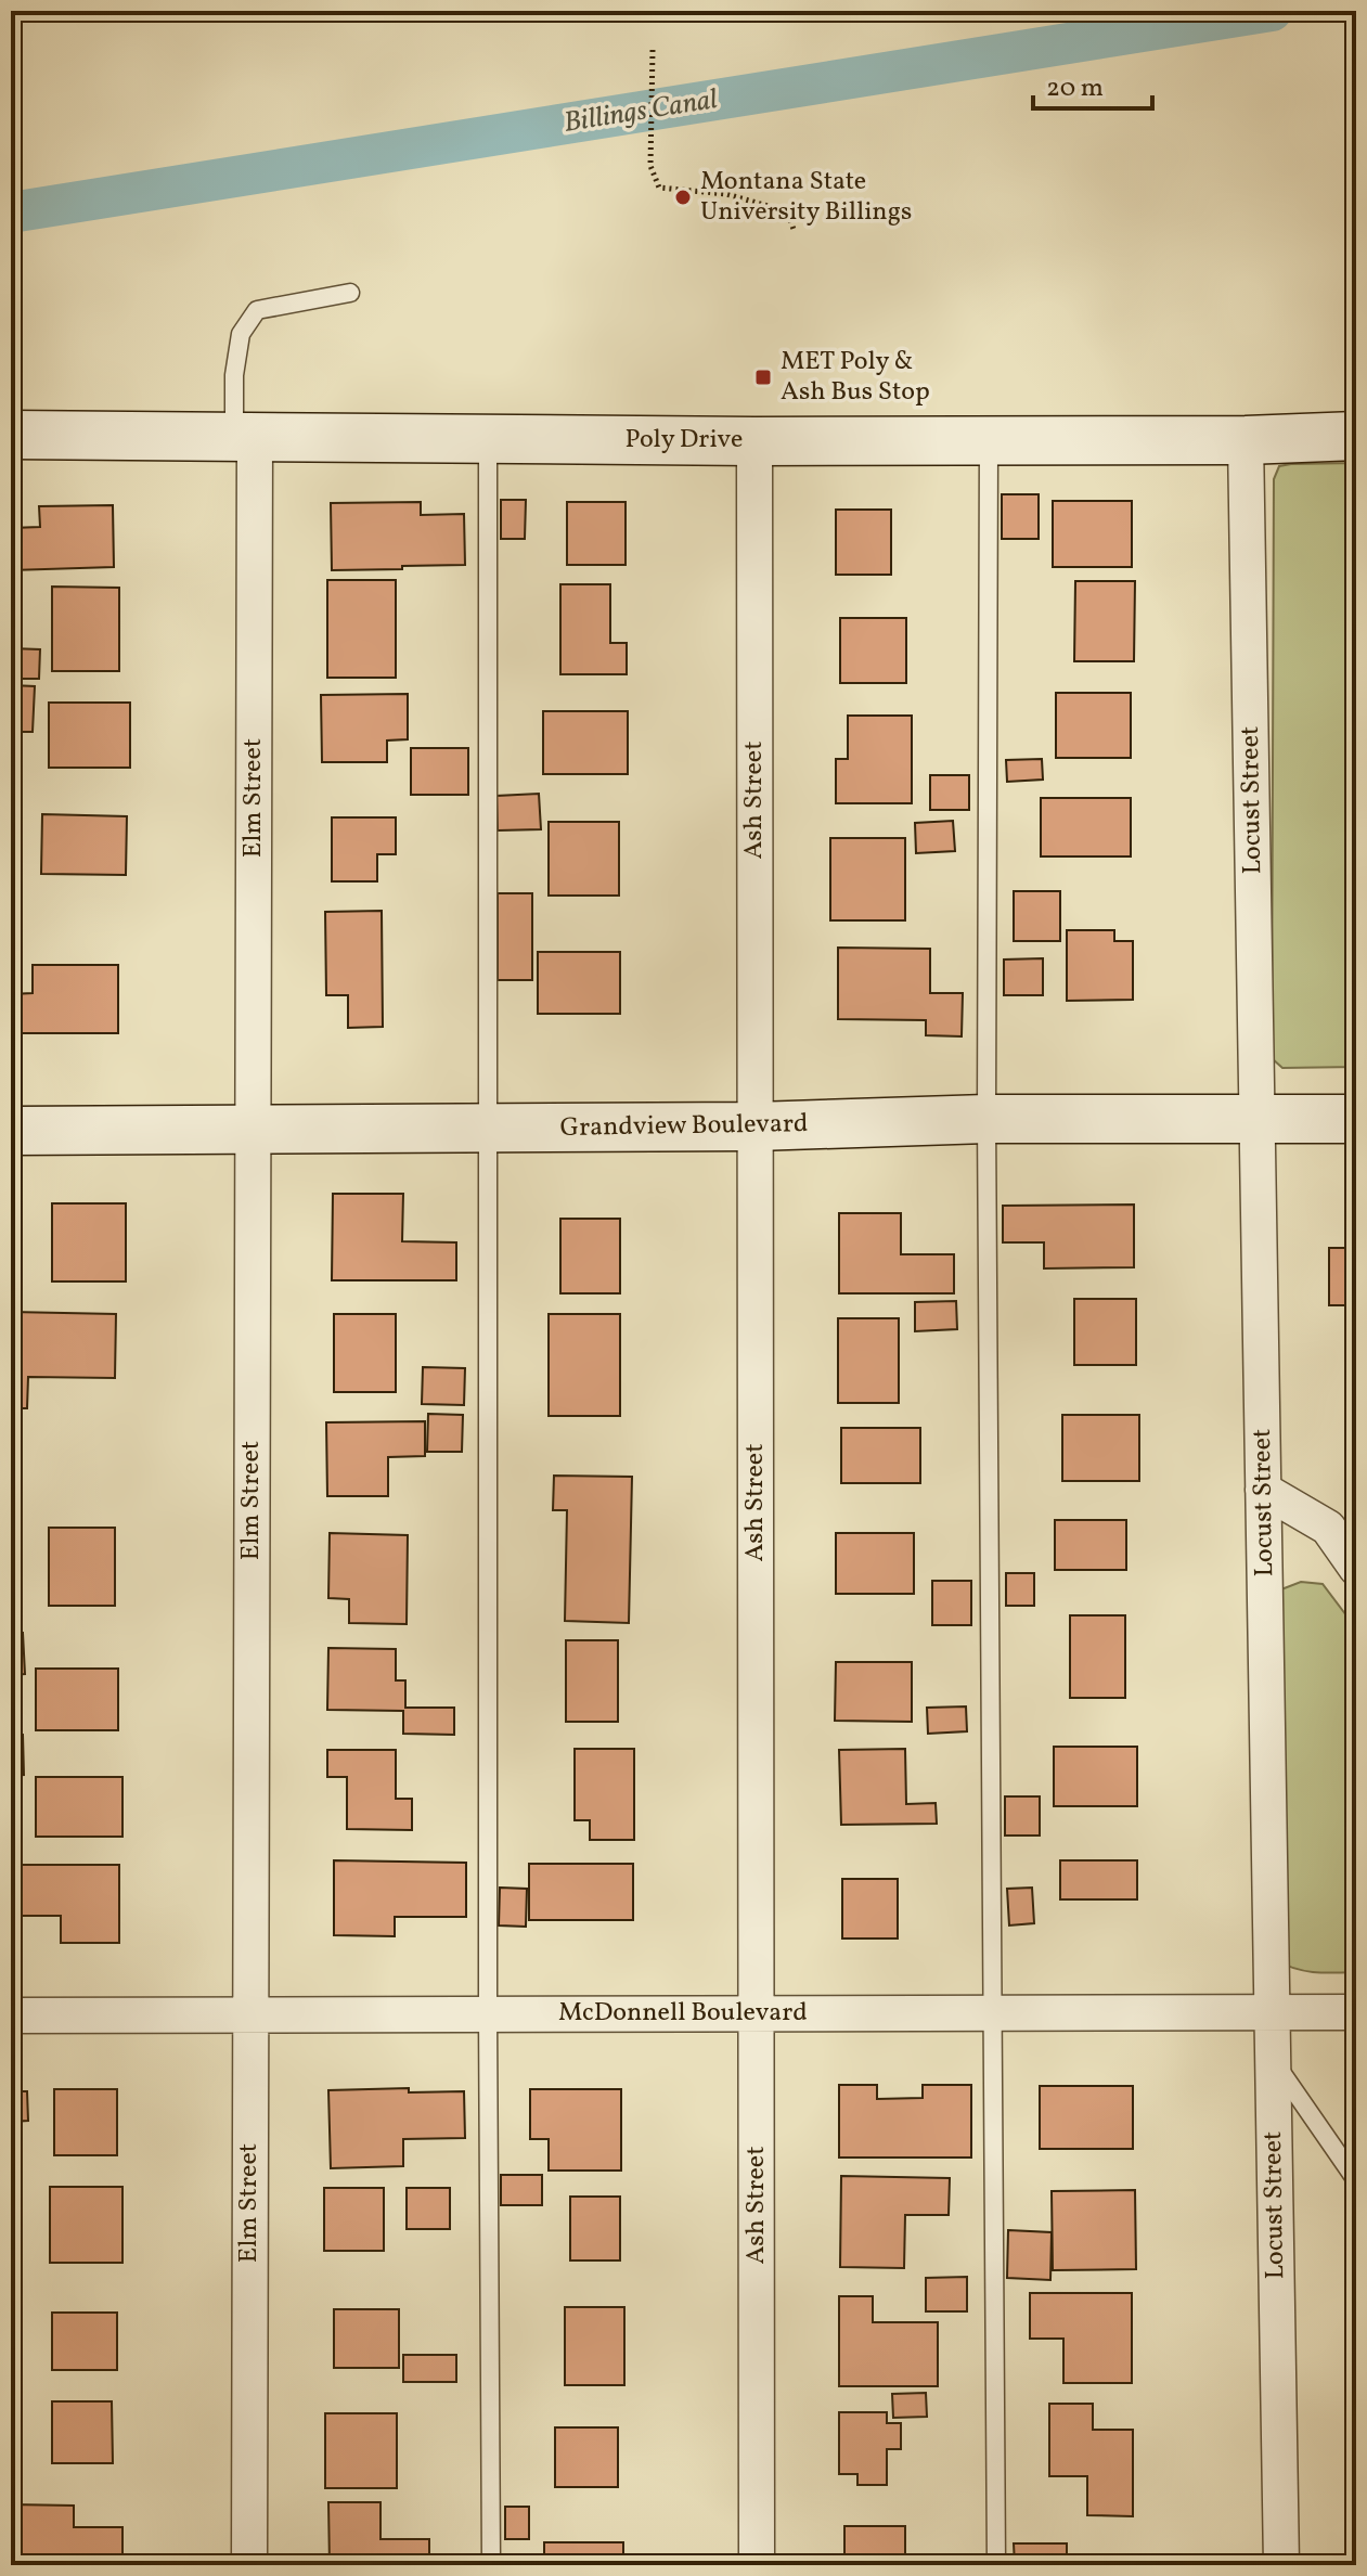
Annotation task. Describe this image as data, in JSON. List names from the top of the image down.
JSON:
{
  "streets": {
    "street": [
      "Poly Drive",
      "Elm Street",
      "Ash Street",
      "Locust Street",
      "Grandview Boulevard",
      "McDonnell Boulevard"
    ]
  },
  "crossings": [
    ["Poly Drive", "Elm Street"],
    ["Poly Drive", "Ash Street"],
    ["Poly Drive", "Locust Street"],
    ["Elm Street", "Grandview Boulevard"],
    ["Elm Street", "McDonnell Boulevard"],
    ["Ash Street", "Grandview Boulevard"],
    ["Ash Street", "McDonnell Boulevard"],
    ["Locust Street", "Grandview Boulevard"],
    ["Locust Street", "McDonnell Boulevard"]
  ],
  "water": ["Billings Canal"],
  "places": {
    "other": ["Montana State University Billings"],
    "transit": ["MET Poly & Ash Bus Stop"]
  },
  "scale_bar": "20 m"
}
